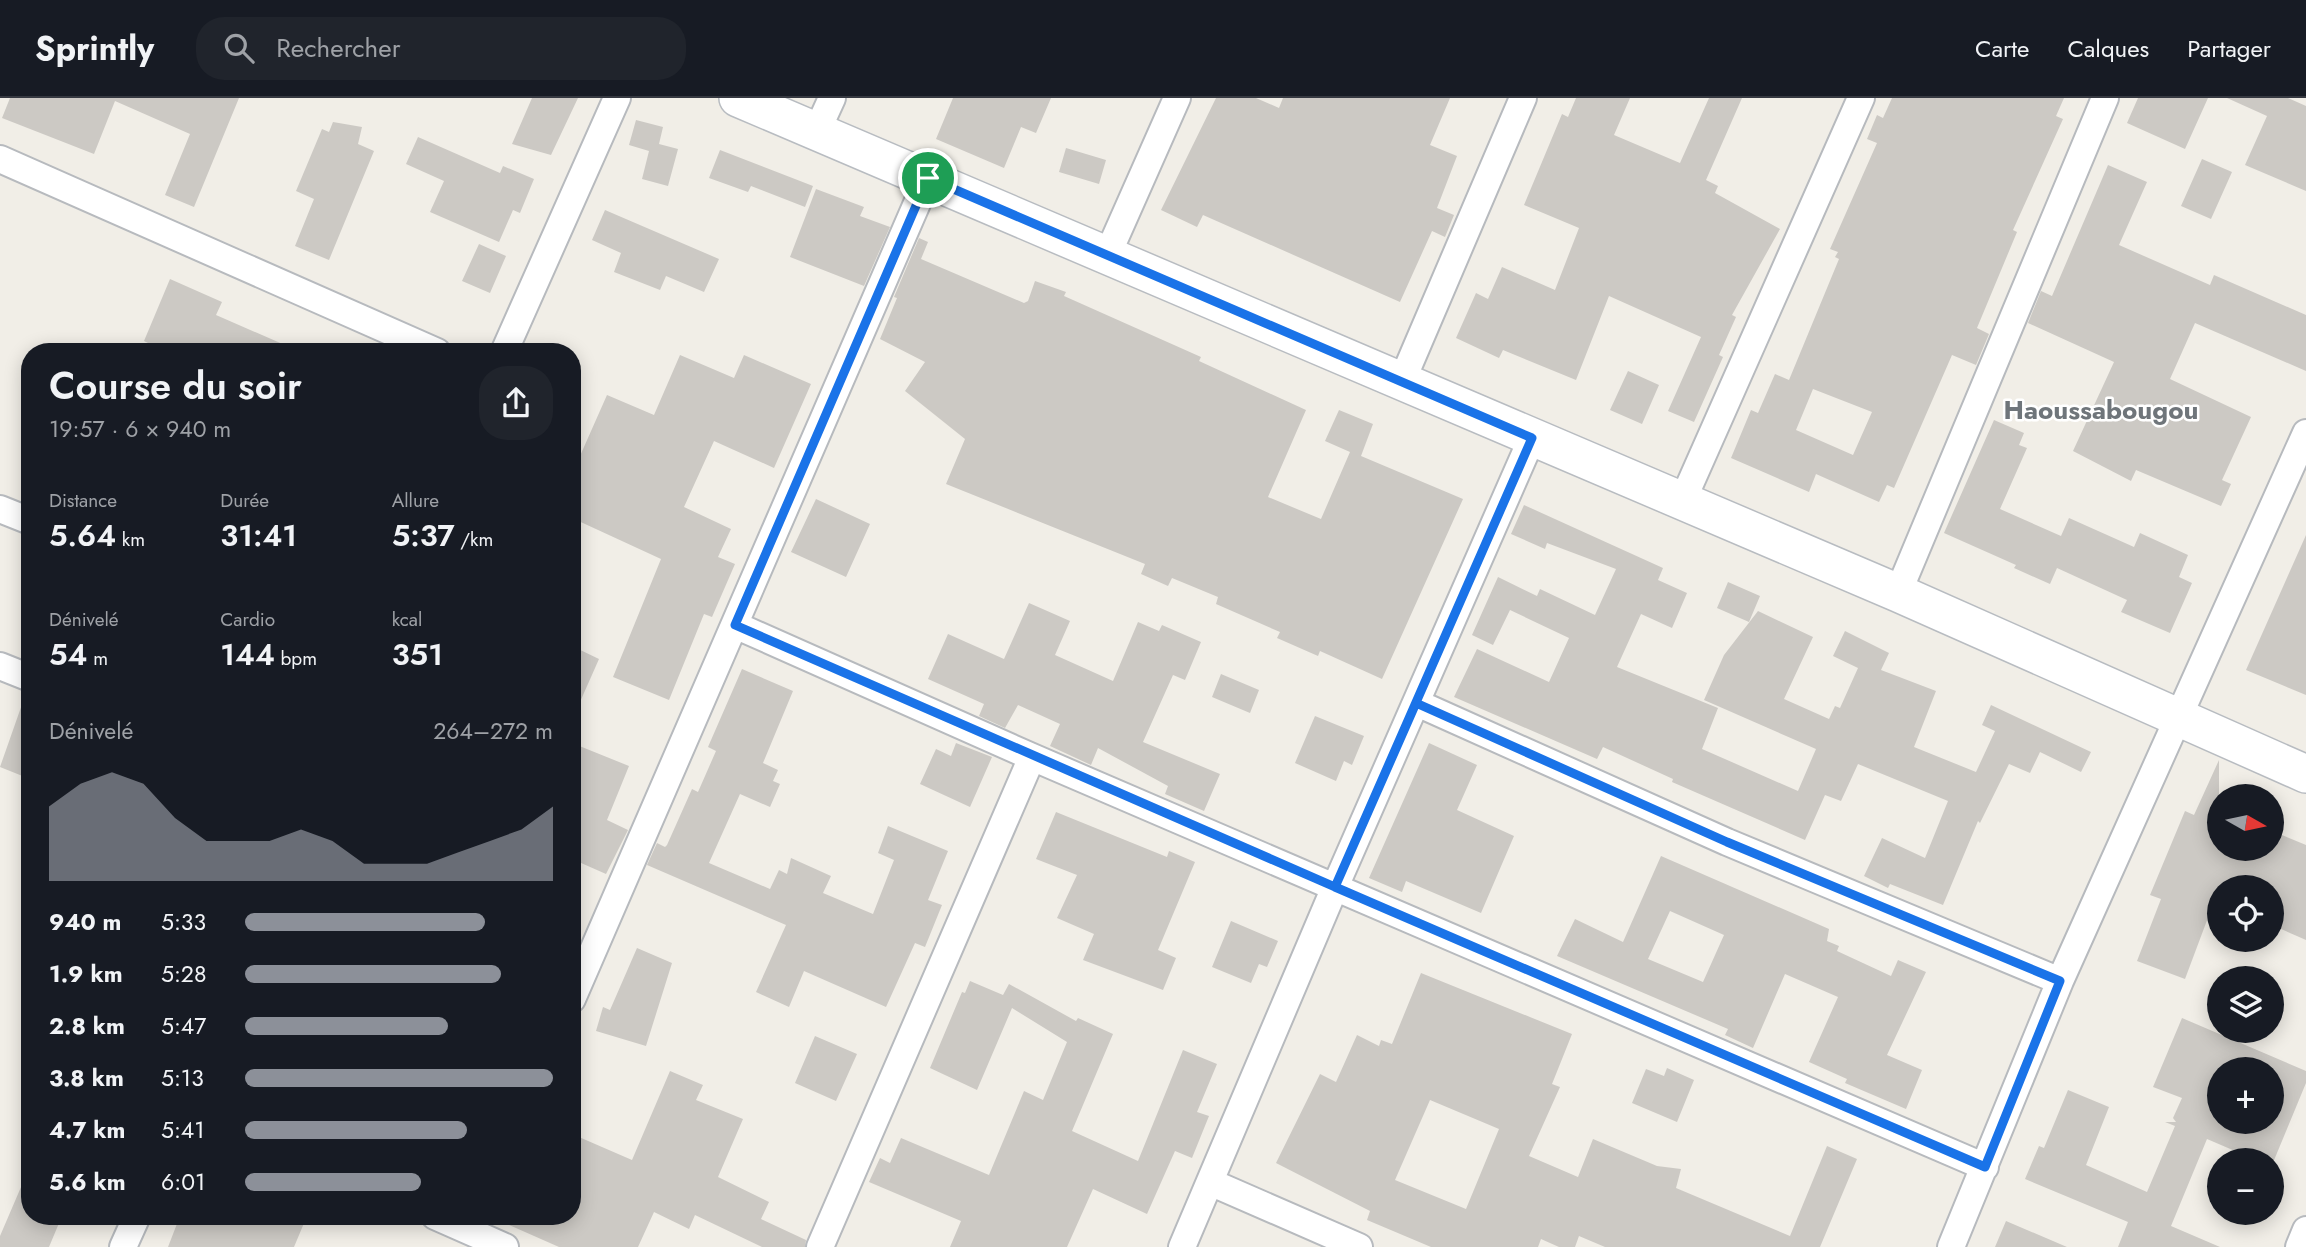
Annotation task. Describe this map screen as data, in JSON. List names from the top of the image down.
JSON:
{
  "districts": ["Haoussabougou"],
  "north": "right",
  "page": {
    "header": "Sprintly",
    "search": "Rechercher",
    "nav": ["Carte", "Calques", "Partager"],
    "heading": ["Course du soir", "19:57 · 6 × 940 m"],
    "stats": [
      ["Distance", "5.64 km"],
      ["Durée", "31:41"],
      ["Allure", "5:37 /km"],
      ["Dénivelé", "54 m"],
      ["Cardio", "144 bpm"],
      ["kcal", "351"]
    ],
    "chart": ["Dénivelé", "264–272 m"],
    "map_buttons": ["+", "−"],
    "list": [
      {
        "name": "940 m",
        "note": "5:33"
      },
      {
        "name": "1.9 km",
        "note": "5:28"
      },
      {
        "name": "2.8 km",
        "note": "5:47"
      },
      {
        "name": "3.8 km",
        "note": "5:13"
      },
      {
        "name": "4.7 km",
        "note": "5:41"
      },
      {
        "name": "5.6 km",
        "note": "6:01"
      }
    ]
  }
}
